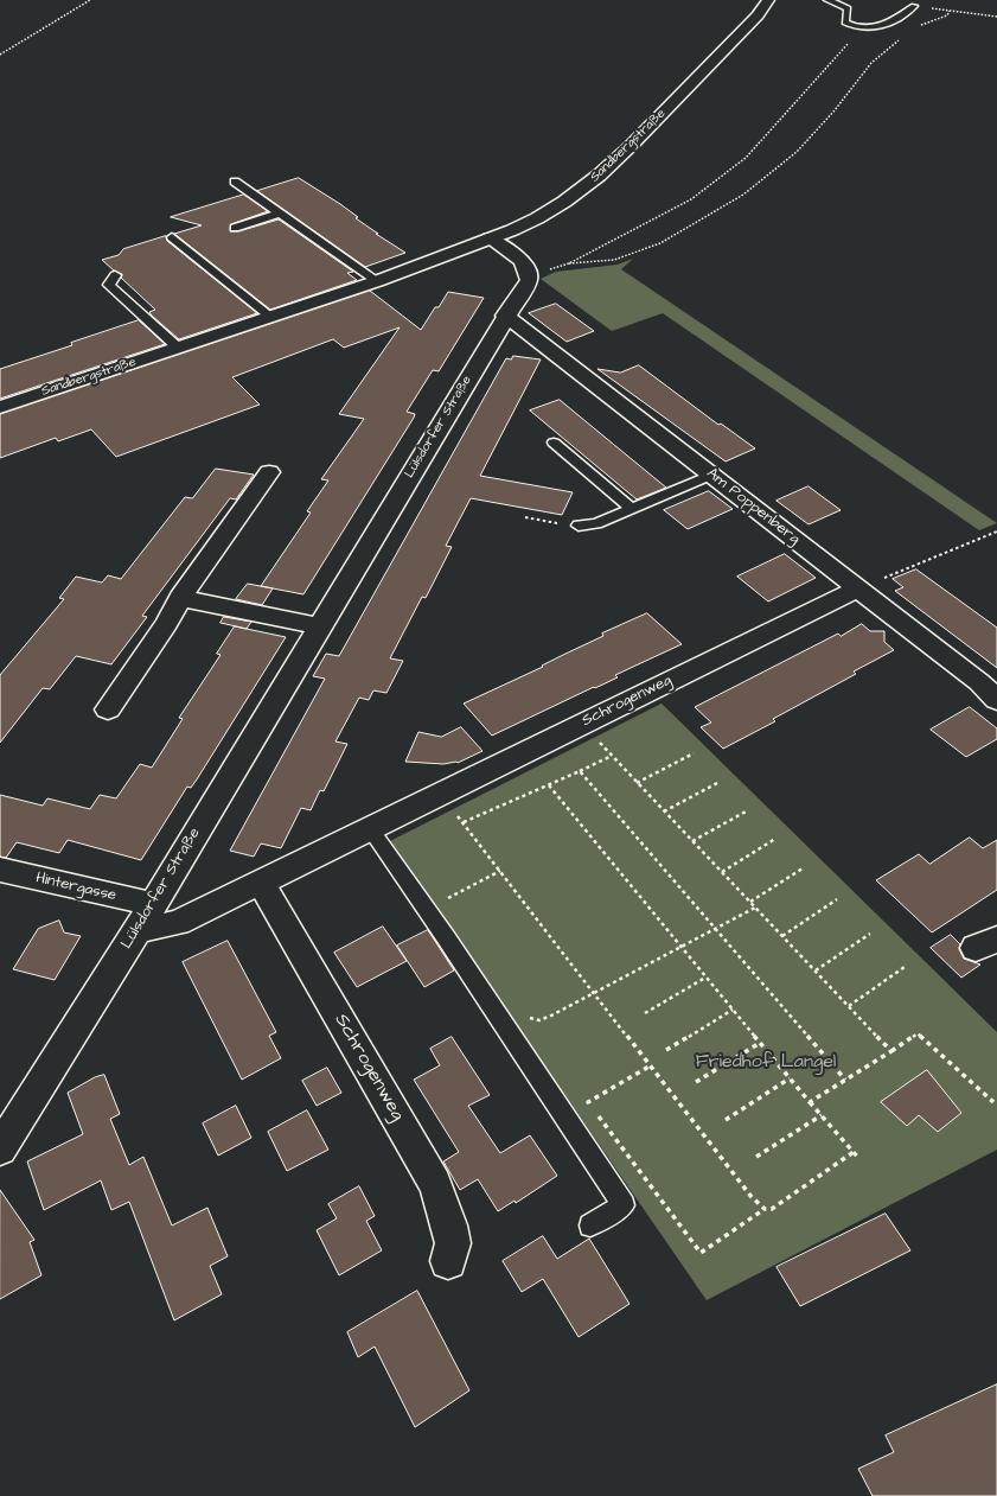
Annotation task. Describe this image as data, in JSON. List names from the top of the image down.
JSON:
{
  "streets": {
    "street": [
      "Sandbergstraße",
      "Lülsdorfer Straße",
      "Am Poppenberg",
      "Schrogenweg",
      "Hintergasse"
    ]
  },
  "crossings": [
    ["Sandbergstraße", "Lülsdorfer Straße"],
    ["Lülsdorfer Straße", "Am Poppenberg"],
    ["Lülsdorfer Straße", "Schrogenweg"],
    ["Lülsdorfer Straße", "Hintergasse"],
    ["Am Poppenberg", "Schrogenweg"]
  ],
  "parks": ["Friedhof Langel"]
}
